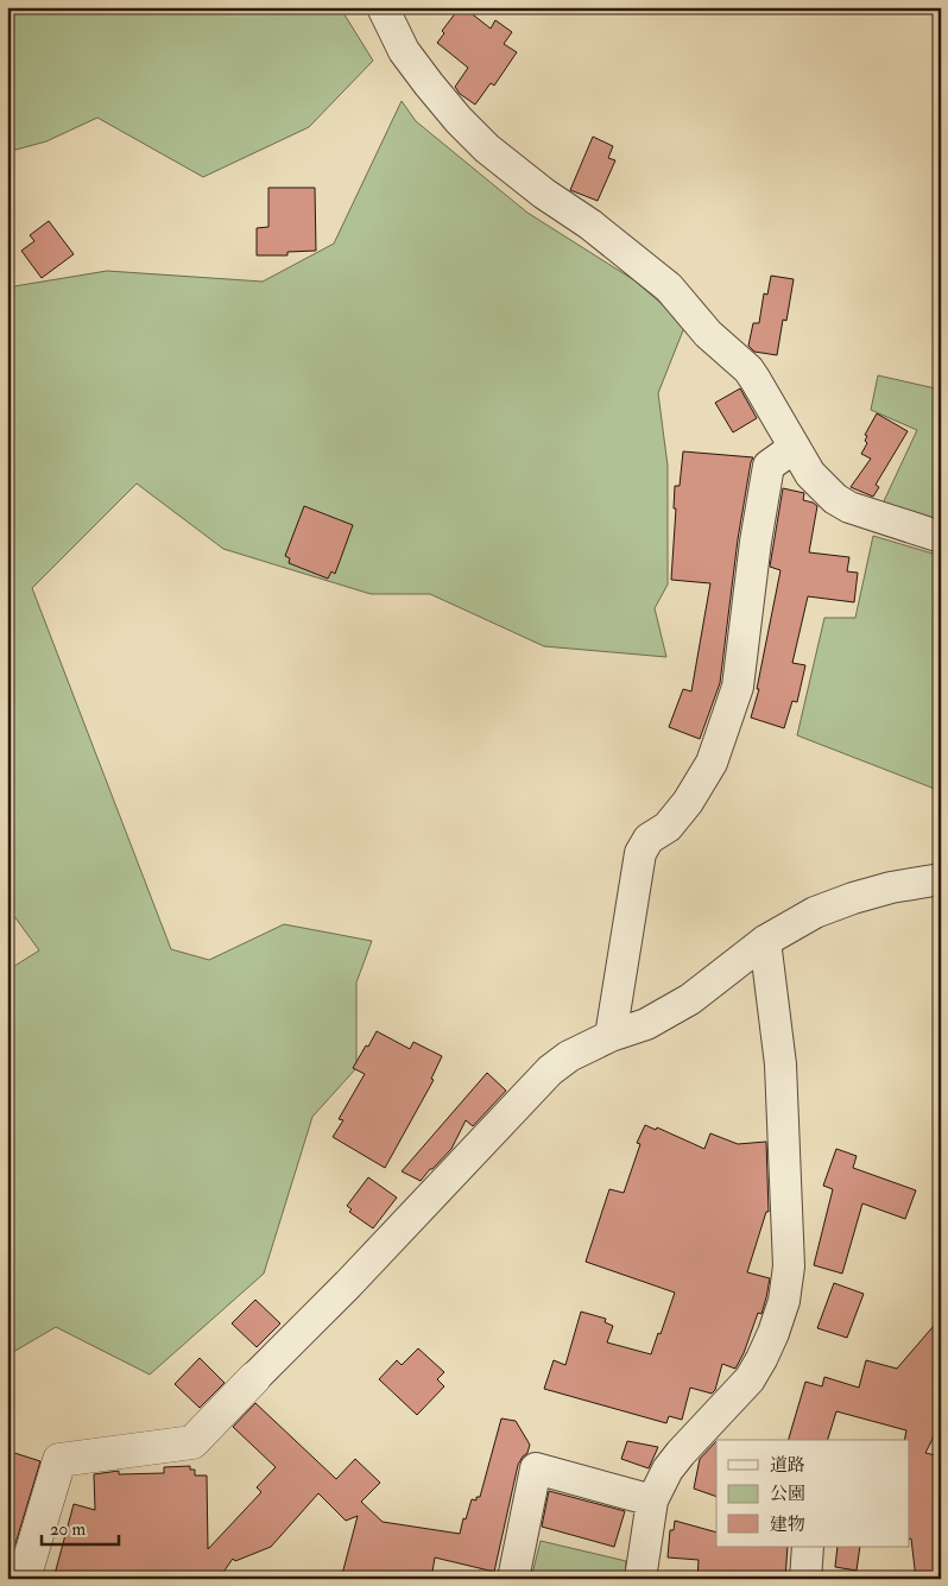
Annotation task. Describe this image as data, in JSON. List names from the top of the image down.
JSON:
{
  "legend": ["道路", "公園", "建物"],
  "scale_bar": "20 m"
}
